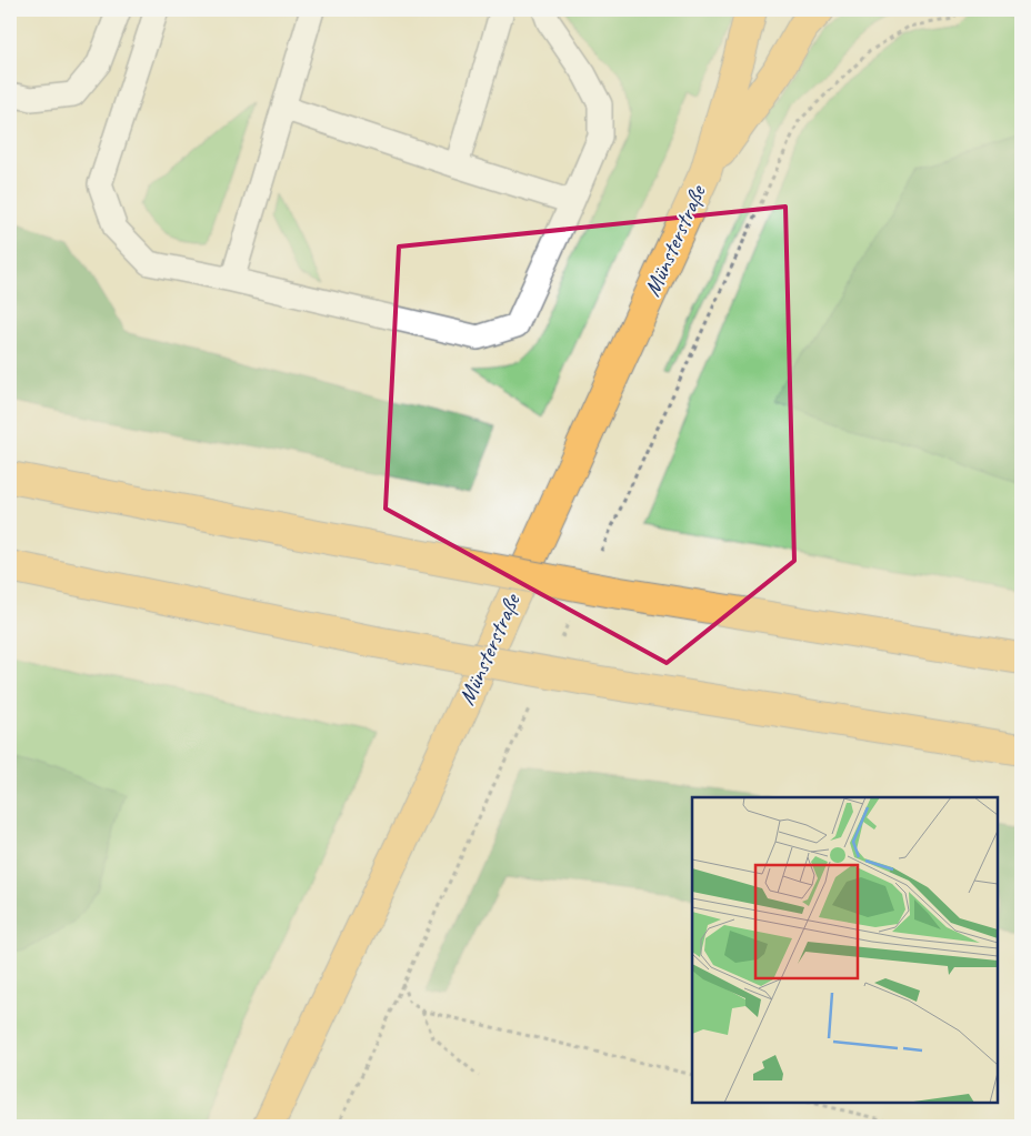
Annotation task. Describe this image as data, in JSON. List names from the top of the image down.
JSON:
{
  "streets": {
    "main road": ["Münsterstraße"]
  }
}
